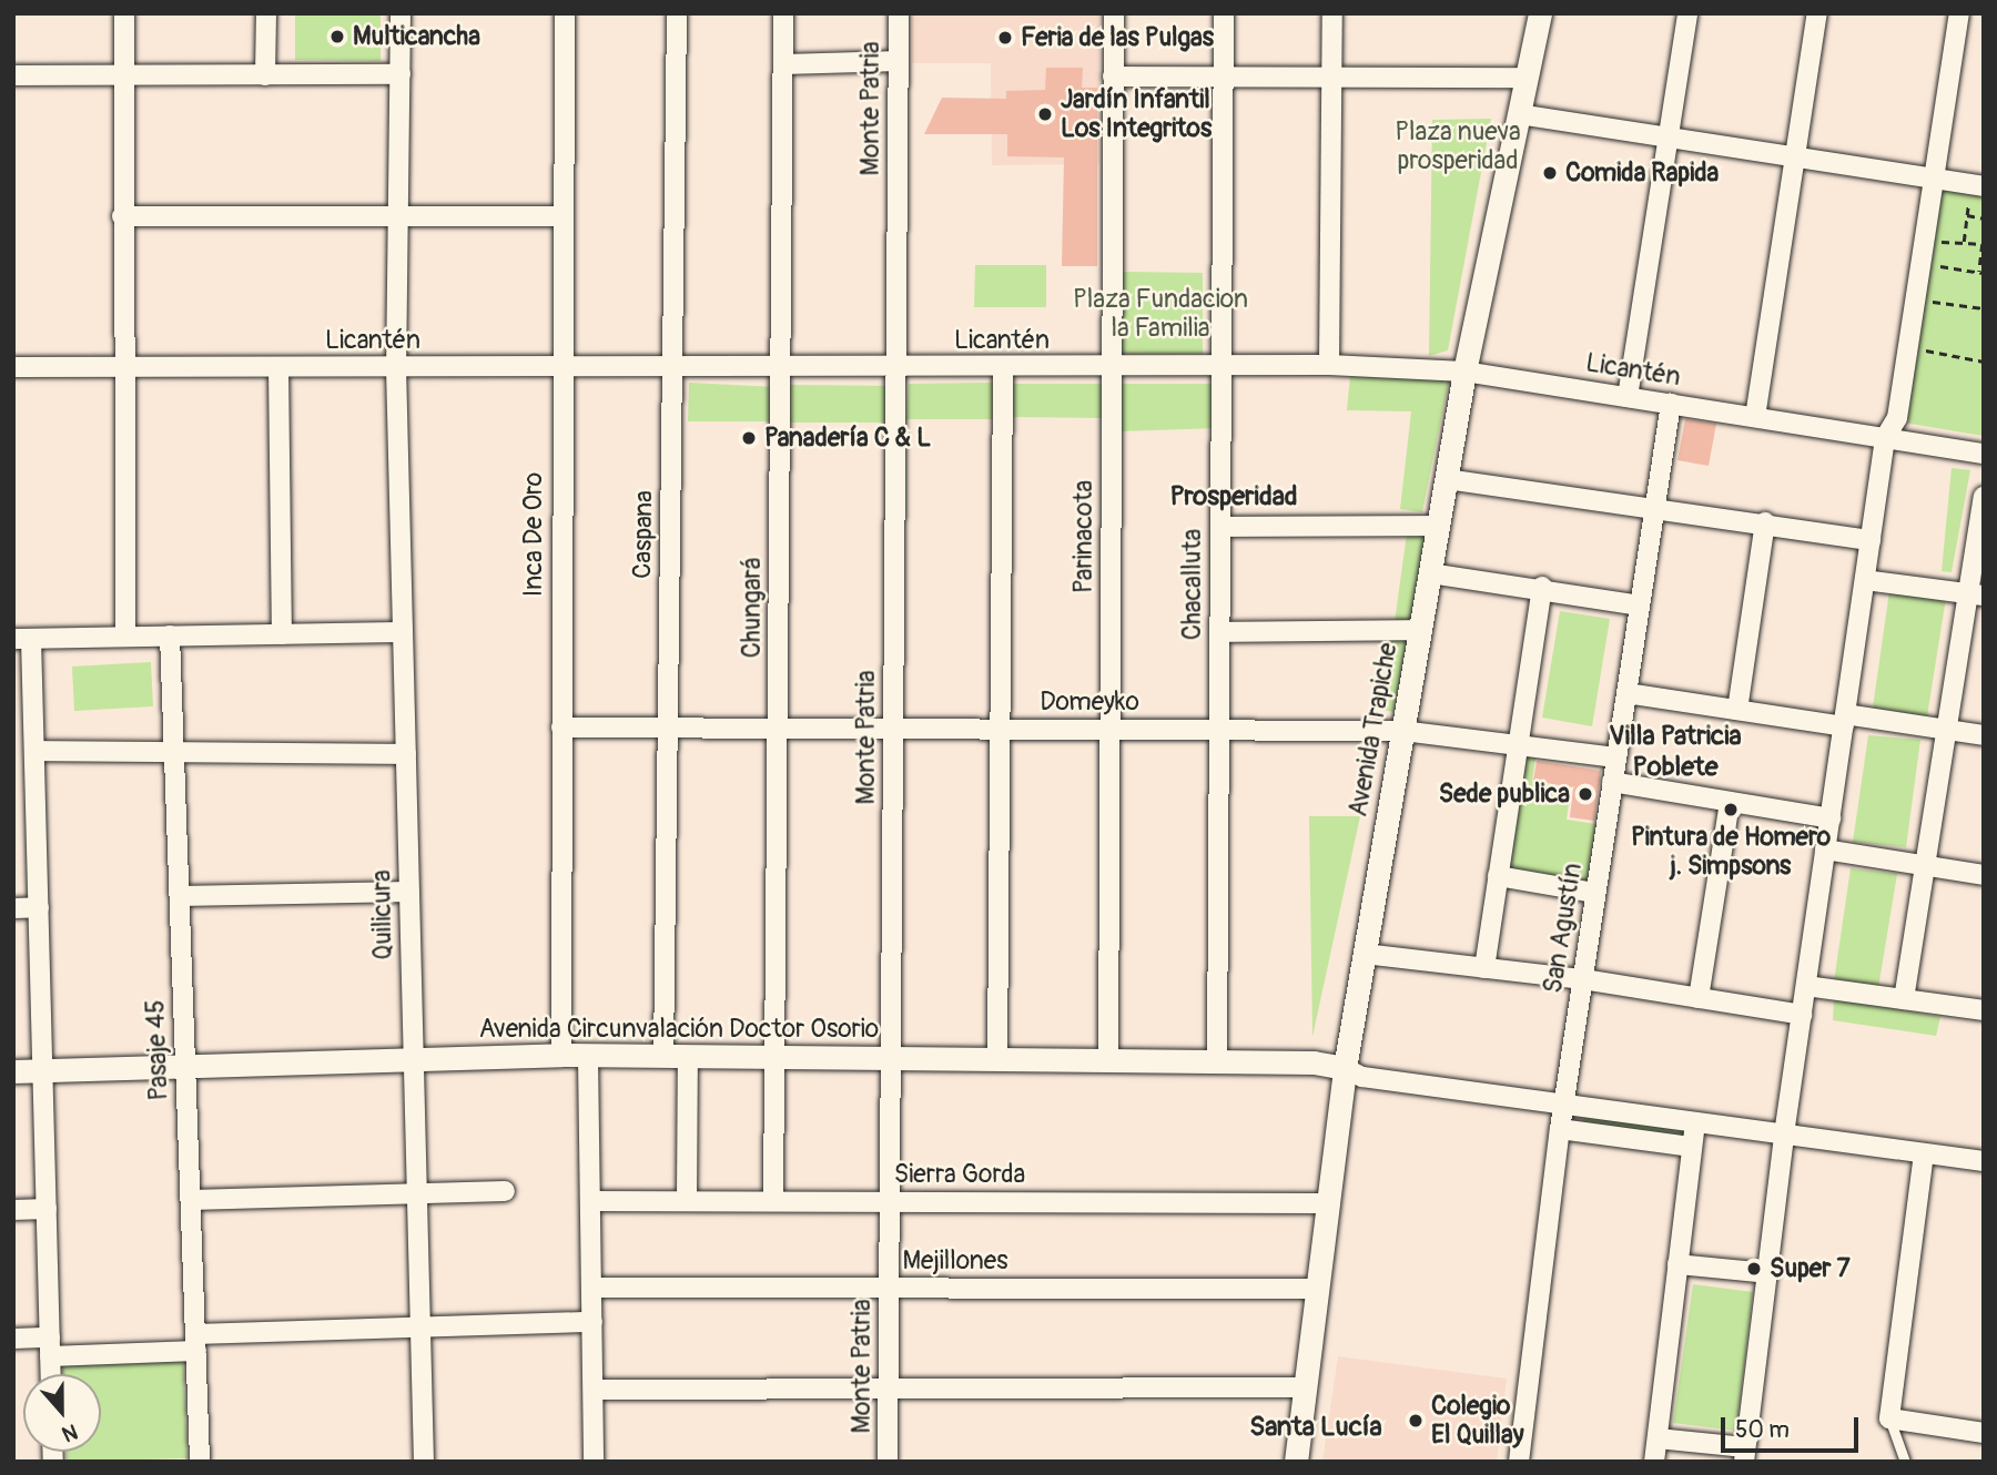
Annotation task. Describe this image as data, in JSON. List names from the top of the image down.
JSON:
{
  "streets": {
    "street": [
      "Monte Patria",
      "Licantén",
      "Inca De Oro",
      "Caspana",
      "Parinacota",
      "Chacalluta",
      "Chungará",
      "Domeyko",
      "Avenida Trapiche",
      "Quilicura",
      "San Agustín",
      "Avenida Circunvalación Doctor Osorio",
      "Pasaje 45",
      "Sierra Gorda",
      "Mejillones"
    ]
  },
  "crossings": [
    ["Monte Patria", "Licantén"],
    ["Monte Patria", "Domeyko"],
    ["Monte Patria", "Avenida Circunvalación Doctor Osorio"],
    ["Monte Patria", "Sierra Gorda"],
    ["Monte Patria", "Mejillones"],
    ["Licantén", "Inca De Oro"],
    ["Licantén", "Caspana"],
    ["Licantén", "Parinacota"],
    ["Licantén", "Chacalluta"],
    ["Licantén", "Chungará"],
    ["Licantén", "Avenida Trapiche"],
    ["Licantén", "Quilicura"],
    ["Licantén", "San Agustín"],
    ["Inca De Oro", "Domeyko"],
    ["Inca De Oro", "Avenida Circunvalación Doctor Osorio"],
    ["Caspana", "Domeyko"],
    ["Caspana", "Avenida Circunvalación Doctor Osorio"],
    ["Parinacota", "Domeyko"],
    ["Parinacota", "Avenida Circunvalación Doctor Osorio"],
    ["Chacalluta", "Domeyko"],
    ["Chacalluta", "Avenida Circunvalación Doctor Osorio"],
    ["Chungará", "Domeyko"],
    ["Chungará", "Avenida Circunvalación Doctor Osorio"],
    ["Chungará", "Sierra Gorda"],
    ["Domeyko", "Avenida Trapiche"],
    ["Domeyko", "San Agustín"],
    ["Avenida Trapiche", "Avenida Circunvalación Doctor Osorio"],
    ["Avenida Trapiche", "Sierra Gorda"],
    ["Avenida Trapiche", "Mejillones"],
    ["Quilicura", "Avenida Circunvalación Doctor Osorio"],
    ["Avenida Circunvalación Doctor Osorio", "Pasaje 45"]
  ],
  "districts": ["Prosperidad", "Villa Patricia Poblete", "Santa Lucía"],
  "parks": ["Plaza nueva prosperidad", "Plaza Fundacion la Familia"],
  "places": [
    "Multicancha",
    "Feria de las Pulgas",
    "Jardín Infantil Los Integritos",
    "Comida Rapida",
    "Panadería C & L",
    "Sede publica",
    "Pintura de Homero j. Simpsons",
    "Super 7",
    "Colegio El Quillay"
  ],
  "scale_bar": "50 m",
  "north": "bottom"
}
